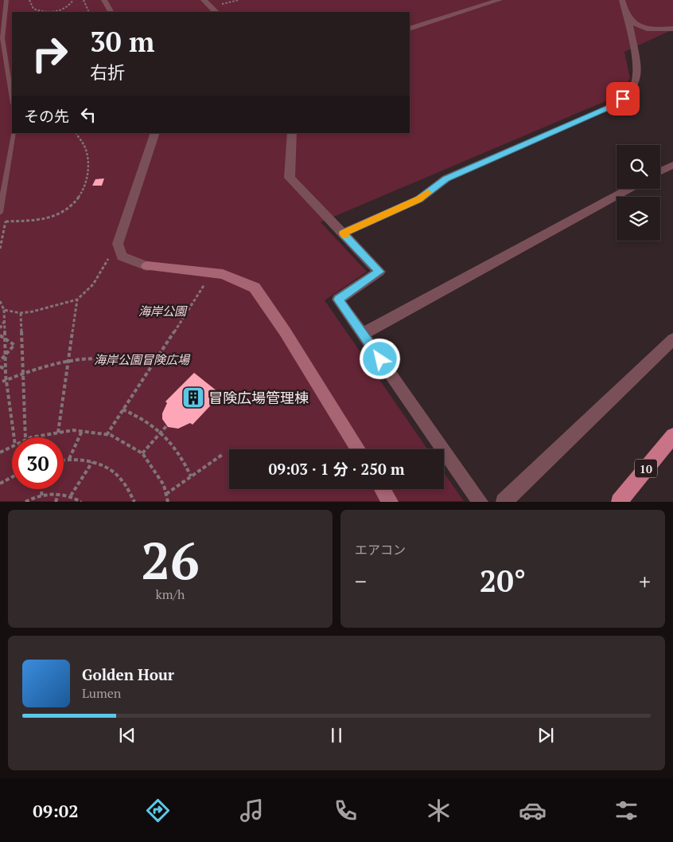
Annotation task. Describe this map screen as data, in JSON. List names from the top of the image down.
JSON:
{
  "streets": {
    "main road": ["10"]
  },
  "parks": ["海岸公園", "海岸公園冒険広場"],
  "places": {
    "building": ["冒険広場管理棟"]
  },
  "page": {
    "turn": ["30 m", "右折"],
    "then": "その先",
    "limit": "30",
    "trip": "09:03 · 1 分 · 250 m",
    "tile": [
      ["26", "km/h"],
      "エアコン"
    ],
    "heat": ["−", "20°", "+"],
    "song": ["Golden Hour", "Lumen"],
    "tabs": "09:02"
  }
}
